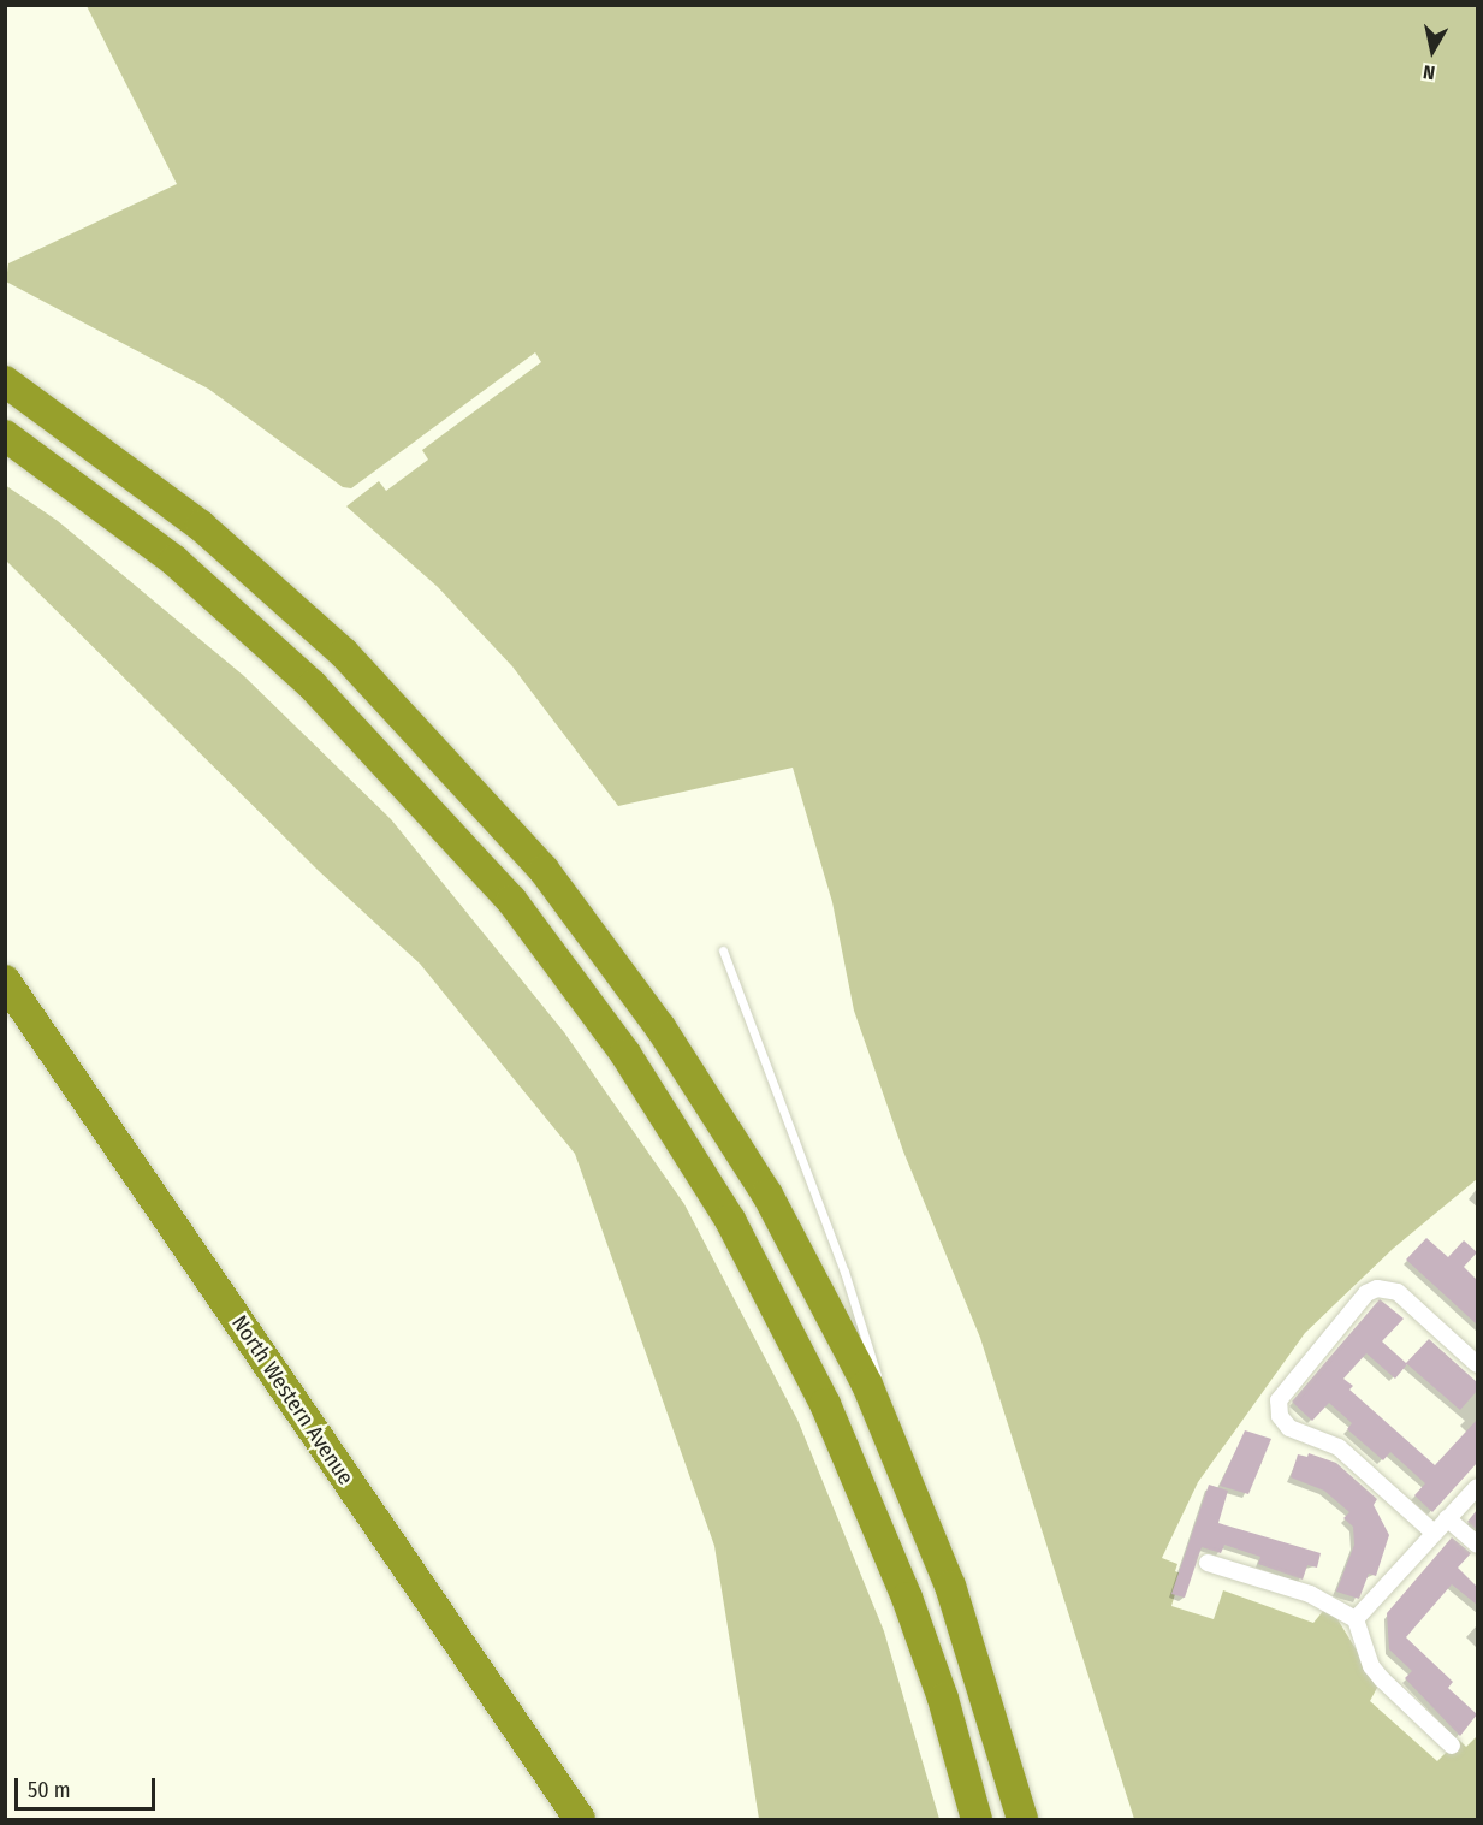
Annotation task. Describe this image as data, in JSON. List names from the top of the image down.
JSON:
{
  "streets": {
    "highway": ["North Western Avenue"]
  },
  "scale_bar": "50 m",
  "north": "bottom"
}
